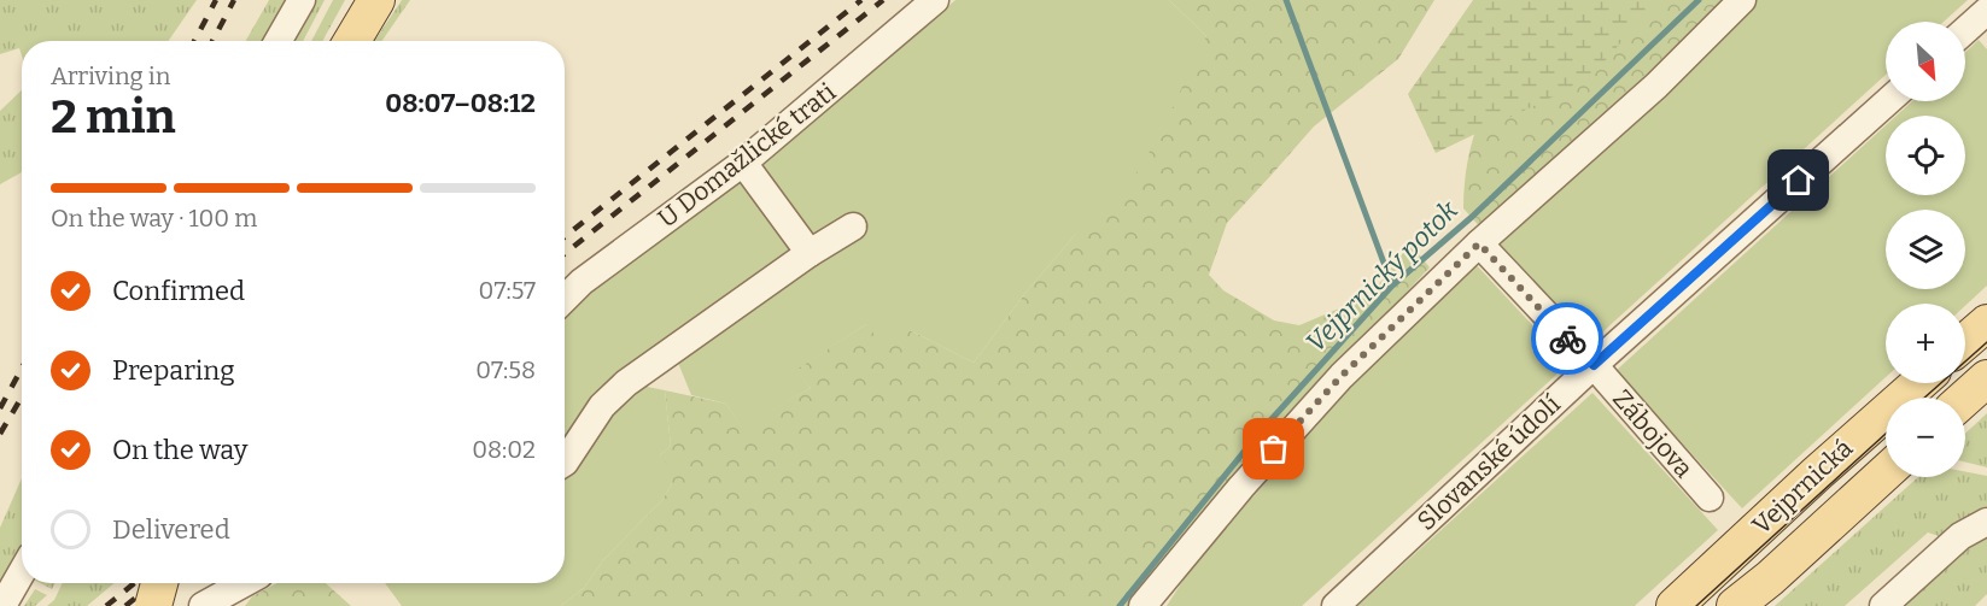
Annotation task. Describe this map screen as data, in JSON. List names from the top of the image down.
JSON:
{
  "streets": {
    "main road": ["Vejprnická"],
    "street": ["U Domažlické trati", "Zábojova", "Slovanské údolí"]
  },
  "crossings": [
    ["Zábojova", "Slovanské údolí"]
  ],
  "water": ["Vejprnický potok"],
  "north": "bottom right",
  "page": {
    "map_buttons": ["+", "−"],
    "heading": ["2 min", "Arriving in", "08:07–08:12"],
    "bar": "On the way · 100 m",
    "list": [
      ["Confirmed", "07:57"],
      ["Preparing", "07:58"],
      ["On the way", "08:02"],
      "Delivered"
    ]
  }
}
